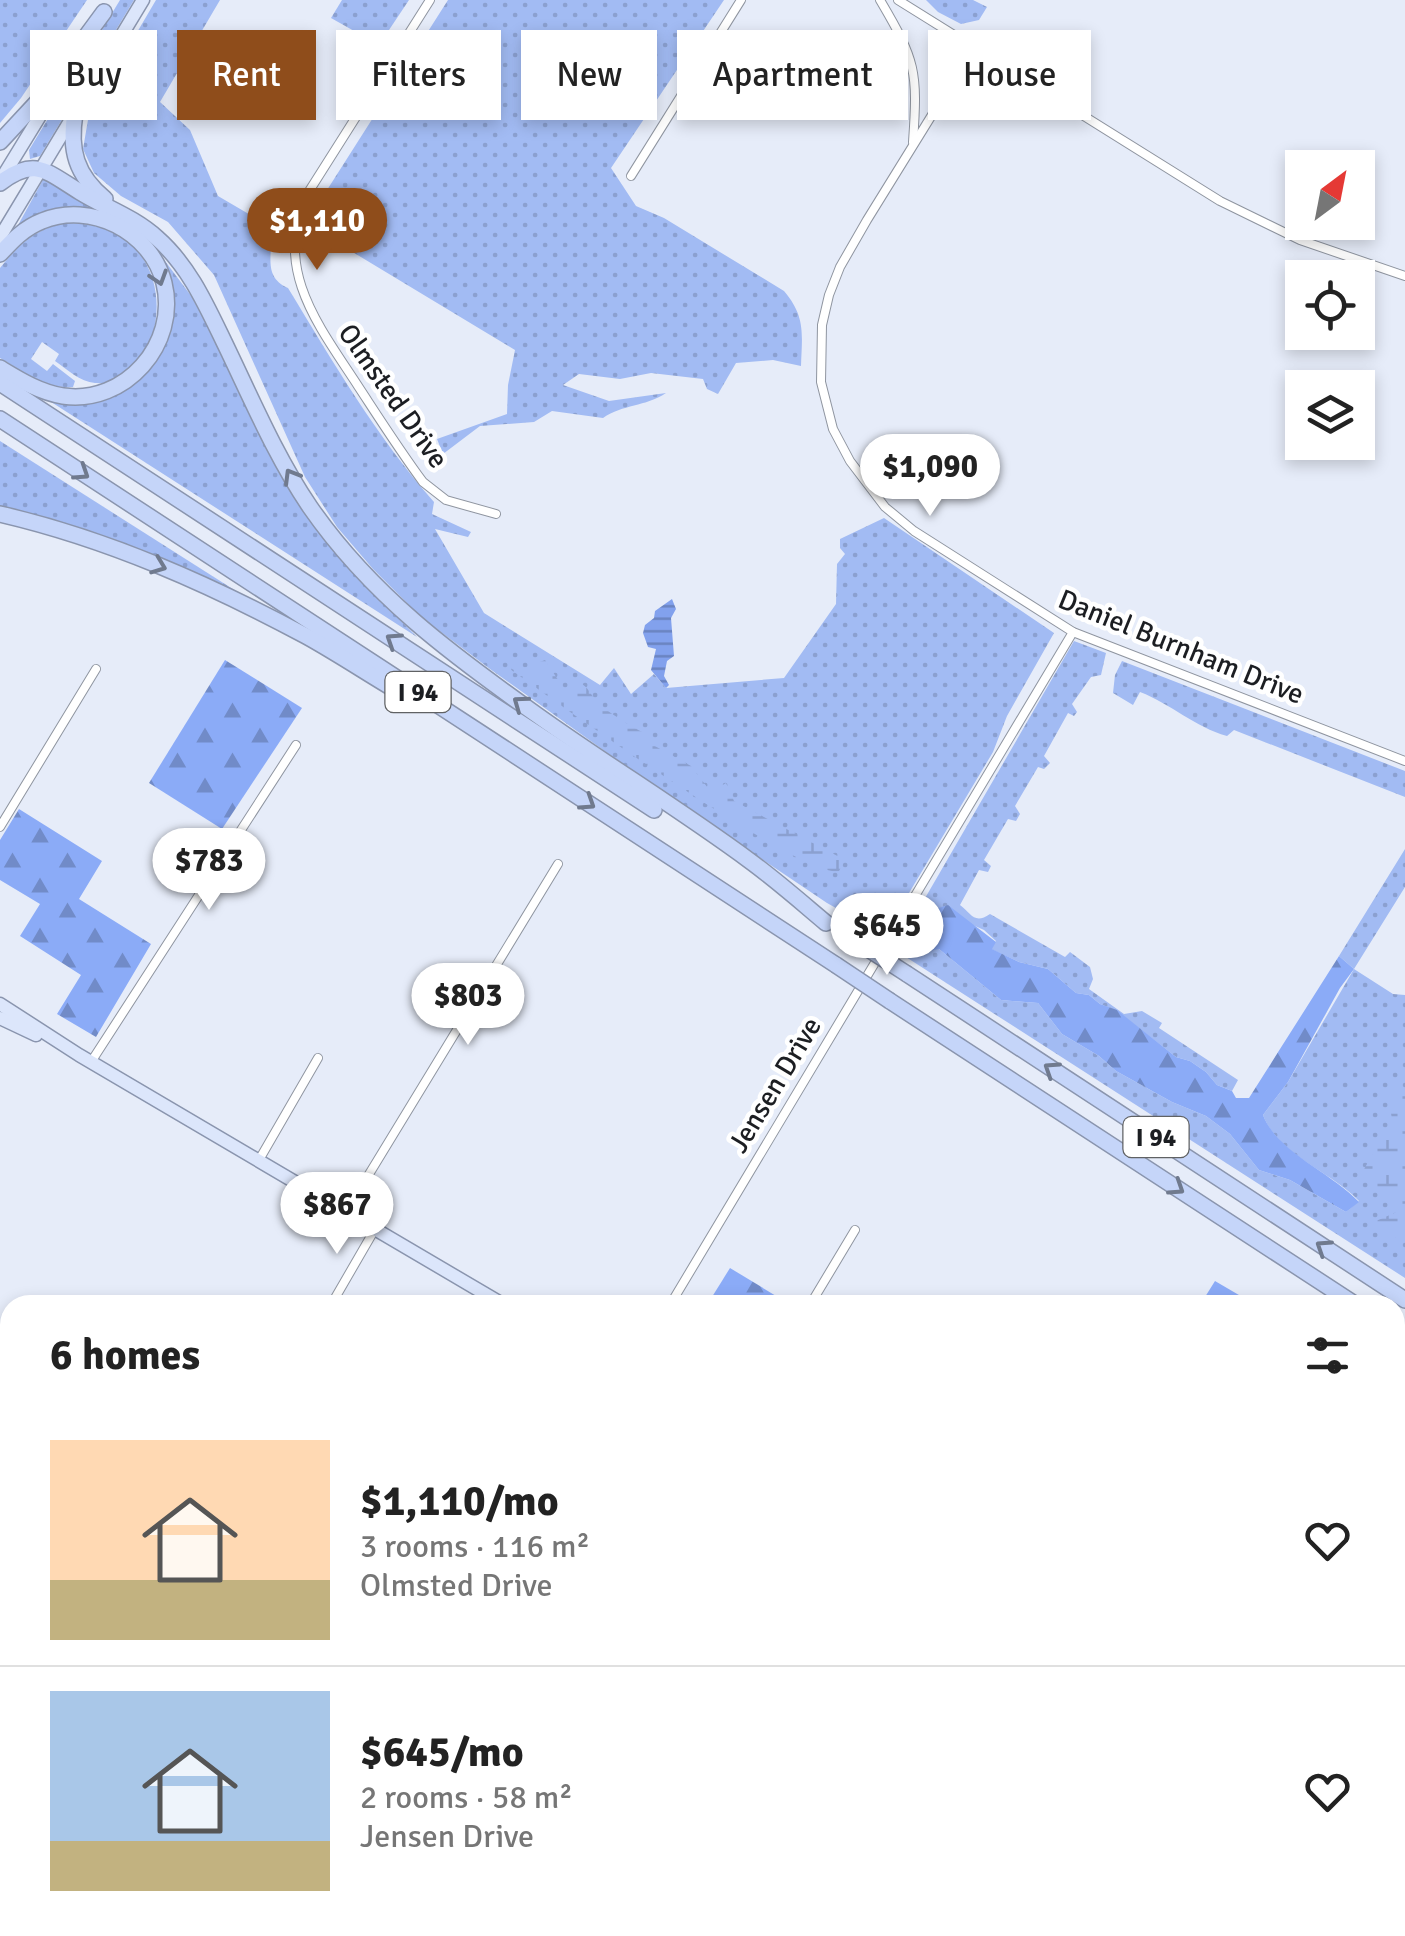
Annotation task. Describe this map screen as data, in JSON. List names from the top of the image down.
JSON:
{
  "streets": {
    "highway": ["I 94"],
    "street": ["Olmsted Drive", "Daniel Burnham Drive", "Jensen Drive"]
  },
  "crossings": [
    ["Daniel Burnham Drive", "Jensen Drive"]
  ],
  "north": "top right",
  "page": {
    "chip": [
      "Buy",
      "Rent",
      "Filters",
      "New",
      "Apartment",
      "House"
    ],
    "price": [
      "$1,110",
      "$1,090",
      "$783",
      "$645",
      "$803",
      "$867"
    ],
    "heading": "6 homes",
    "list": [
      {
        "name": "$1,110/mo",
        "note": "3 rooms · 116 m² · Olmsted Drive"
      },
      {
        "name": "$645/mo",
        "note": "2 rooms · 58 m² · Jensen Drive"
      }
    ]
  }
}
